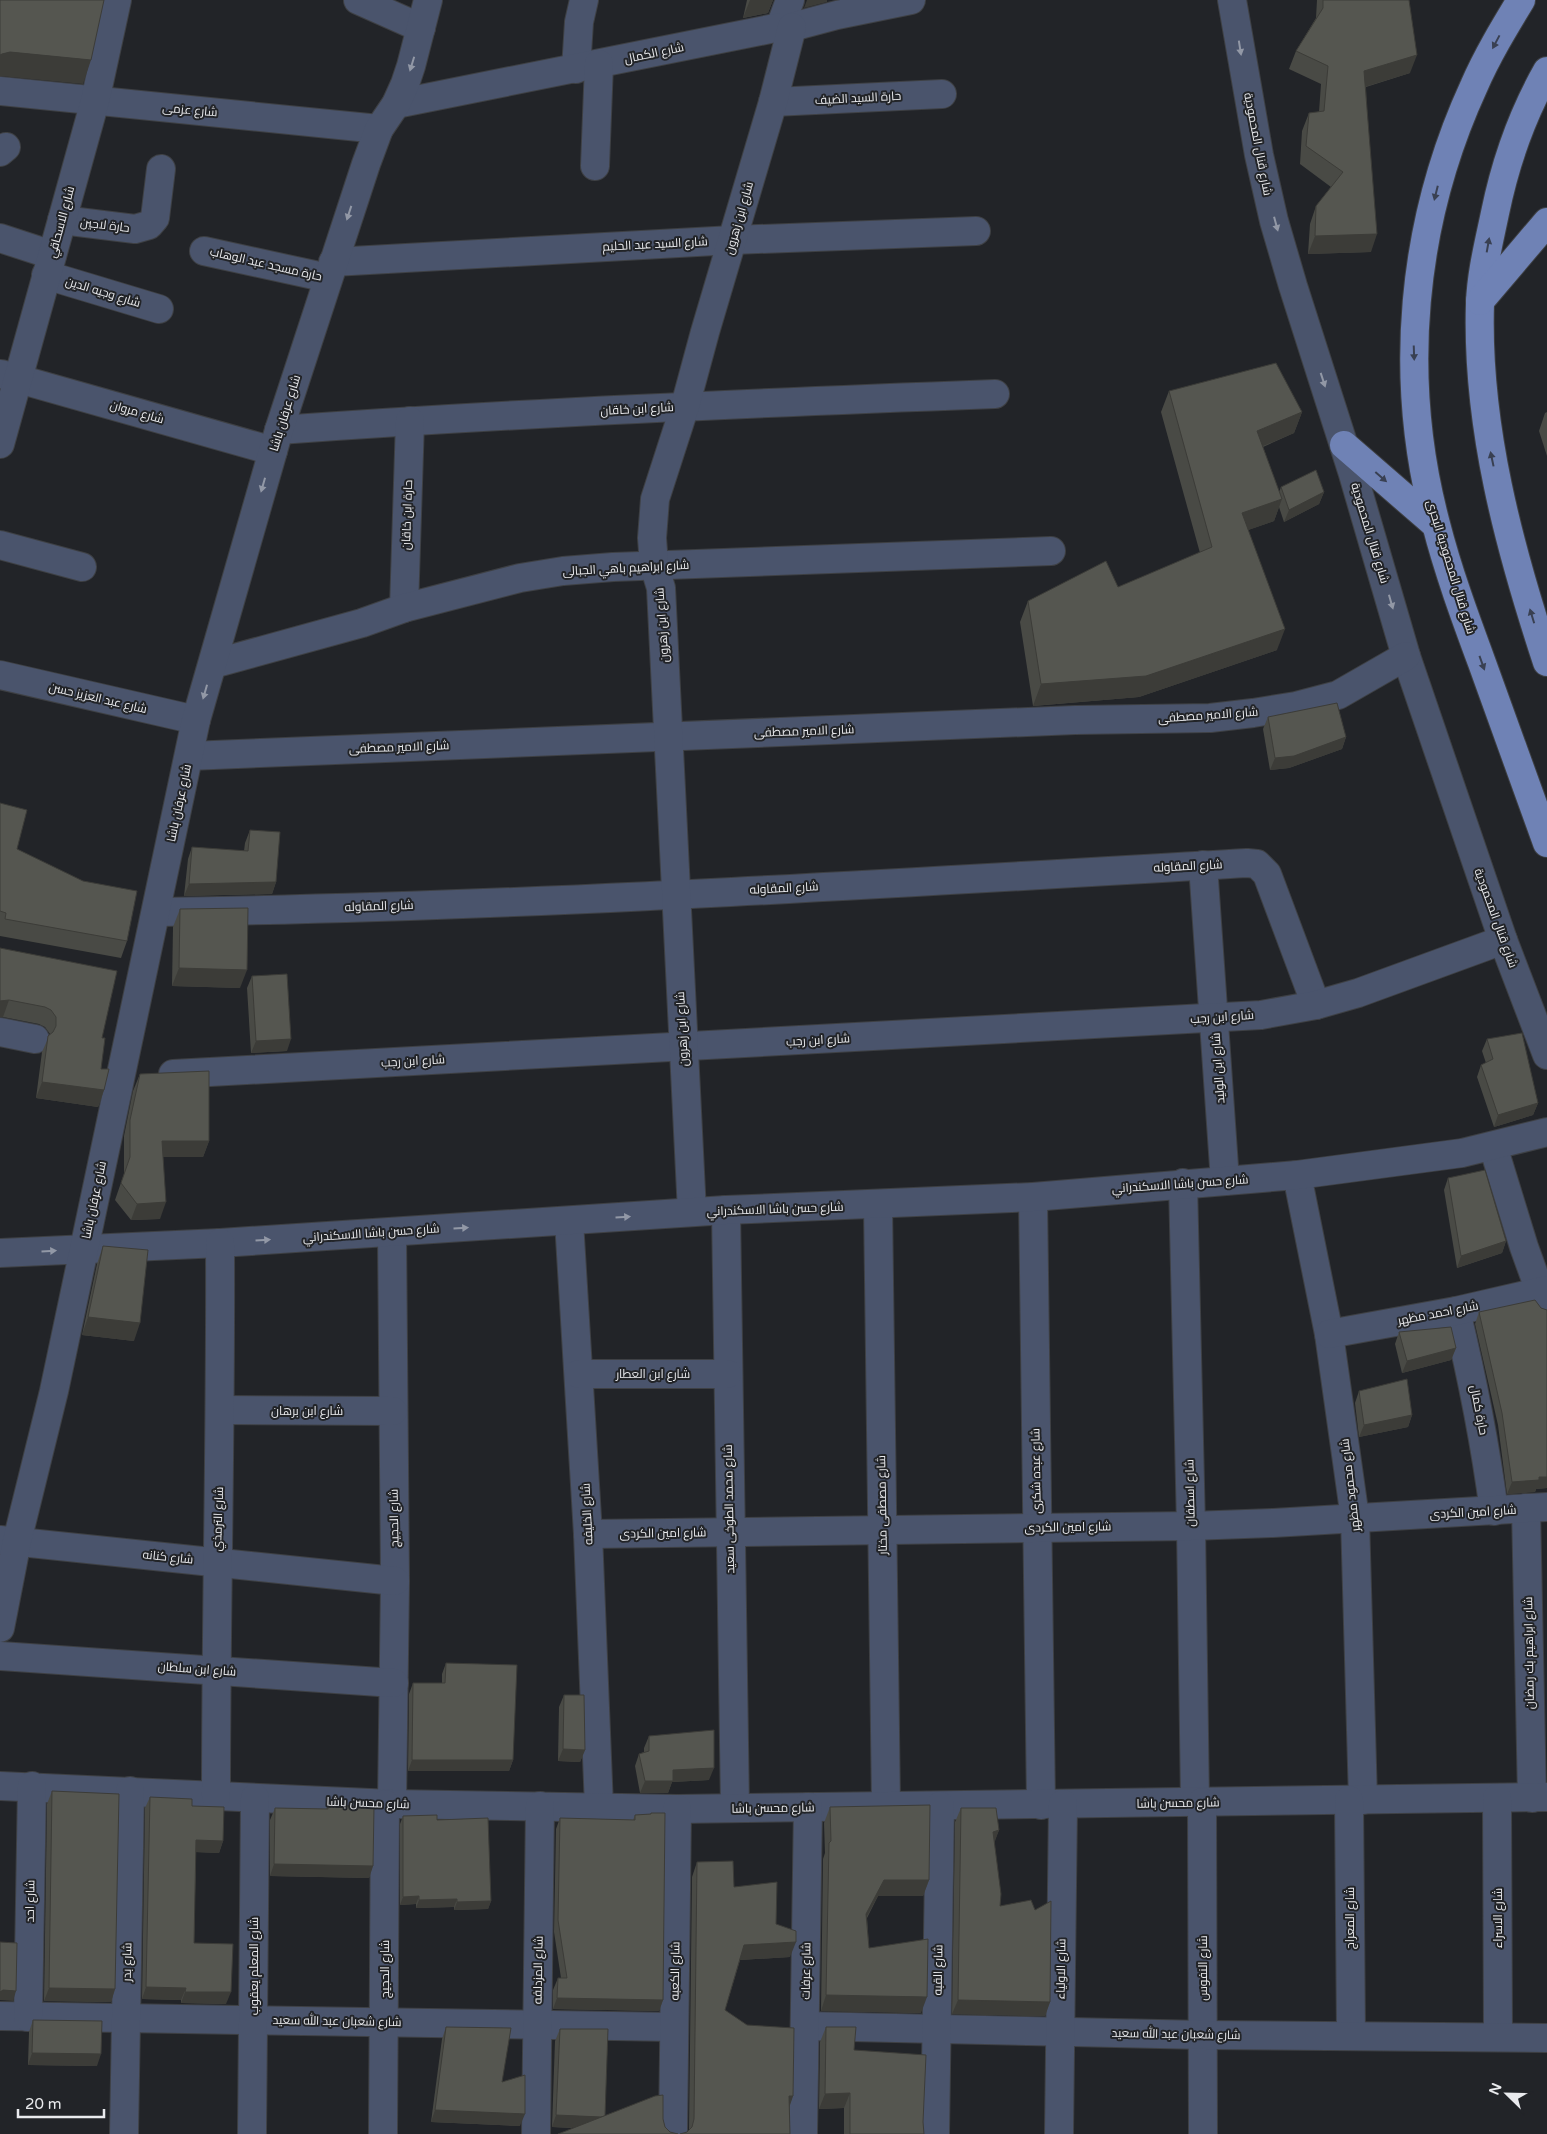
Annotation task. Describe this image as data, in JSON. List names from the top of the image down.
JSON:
{
  "streets": {
    "main road": ["شارع قنال المحمودية البحرى"],
    "street": [
      "شارع الكمال",
      "حارة السيد الضيف",
      "شارع عزمى",
      "شارع قنال المحمودية",
      "شارع ابن زهرون",
      "شارع الاسحاقي",
      "حارة لاجين",
      "شارع السيد عبد الحليم",
      "حارة مسجد عبد الوهاب",
      "شارع وجيه الدين",
      "شارع ابن خاقان",
      "شارع مروان",
      "شارع عرفان باشا",
      "حارة ابن خاقان",
      "شارع ابراهيم باهي الجبالى",
      "شارع عبد العزيز حسن",
      "شارع الامير مصطفى",
      "شارع المقاوله",
      "شارع ابن رجب",
      "شارع ابن الوليد",
      "شارع حسن باشا الاسكندراني",
      "شارع احمد مظهر",
      "شارع ابن العطار",
      "حارة كمال",
      "شارع ابن برهان",
      "شارع عبده شكرى",
      "شارع محمود مظهر",
      "شارع اسطفان",
      "شارع مصطفى مختار",
      "شارع محمد الطوخى سعيد",
      "شارع امين الكردى",
      "شارع الخليفه",
      "شارع الحجيج",
      "شارع الترمذي",
      "شارع كنانه",
      "شارع ابراهيم بك رمضان",
      "شارع ابن سلطان",
      "شارع محسن باشا",
      "شارع احد",
      "شارع المعراج",
      "شارع الاسراء",
      "شارع بدر",
      "شارع المعلم يعقوب",
      "شارع النفوس",
      "شارع الاولياء",
      "شارع المزدلفه",
      "شارع القبه",
      "شارع الكعبه",
      "شارع عرفات",
      "شارع شعبان عبد الله سعيد"
    ]
  },
  "crossings": [
    ["شارع الكمال", "شارع ابن زهرون"],
    ["شارع الكمال", "شارع عرفان باشا"],
    ["حارة السيد الضيف", "شارع ابن زهرون"],
    ["شارع عزمى", "شارع الاسحاقي"],
    ["شارع عزمى", "شارع عرفان باشا"],
    ["شارع قنال المحمودية", "شارع الامير مصطفى"],
    ["شارع قنال المحمودية", "شارع ابن رجب"],
    ["شارع ابن زهرون", "شارع السيد عبد الحليم"],
    ["شارع ابن زهرون", "شارع ابن خاقان"],
    ["شارع ابن زهرون", "شارع ابراهيم باهي الجبالى"],
    ["شارع ابن زهرون", "شارع الامير مصطفى"],
    ["شارع ابن زهرون", "شارع المقاوله"],
    ["شارع ابن زهرون", "شارع ابن رجب"],
    ["شارع ابن زهرون", "شارع حسن باشا الاسكندراني"],
    ["شارع الاسحاقي", "حارة لاجين"],
    ["شارع الاسحاقي", "شارع وجيه الدين"],
    ["شارع الاسحاقي", "شارع مروان"],
    ["شارع السيد عبد الحليم", "حارة مسجد عبد الوهاب"],
    ["شارع السيد عبد الحليم", "شارع عرفان باشا"],
    ["حارة مسجد عبد الوهاب", "شارع عرفان باشا"],
    ["شارع ابن خاقان", "شارع مروان"],
    ["شارع ابن خاقان", "شارع عرفان باشا"],
    ["شارع ابن خاقان", "حارة ابن خاقان"],
    ["شارع مروان", "شارع عرفان باشا"],
    ["شارع عرفان باشا", "شارع ابراهيم باهي الجبالى"],
    ["شارع عرفان باشا", "شارع عبد العزيز حسن"],
    ["شارع عرفان باشا", "شارع الامير مصطفى"],
    ["شارع عرفان باشا", "شارع المقاوله"],
    ["شارع عرفان باشا", "شارع ابن رجب"],
    ["شارع عرفان باشا", "شارع حسن باشا الاسكندراني"],
    ["شارع عرفان باشا", "شارع كنانه"],
    ["حارة ابن خاقان", "شارع ابراهيم باهي الجبالى"],
    ["شارع المقاوله", "شارع ابن رجب"],
    ["شارع المقاوله", "شارع ابن الوليد"],
    ["شارع ابن رجب", "شارع ابن الوليد"],
    ["شارع ابن الوليد", "شارع حسن باشا الاسكندراني"],
    ["شارع حسن باشا الاسكندراني", "شارع عبده شكرى"],
    ["شارع حسن باشا الاسكندراني", "شارع محمود مظهر"],
    ["شارع حسن باشا الاسكندراني", "شارع اسطفان"],
    ["شارع حسن باشا الاسكندراني", "شارع مصطفى مختار"],
    ["شارع حسن باشا الاسكندراني", "شارع محمد الطوخى سعيد"],
    ["شارع حسن باشا الاسكندراني", "شارع الخليفه"],
    ["شارع حسن باشا الاسكندراني", "شارع الحجيج"],
    ["شارع حسن باشا الاسكندراني", "شارع الترمذي"],
    ["شارع احمد مظهر", "حارة كمال"],
    ["شارع احمد مظهر", "شارع محمود مظهر"],
    ["شارع ابن العطار", "شارع محمد الطوخى سعيد"],
    ["شارع ابن العطار", "شارع الخليفه"],
    ["حارة كمال", "شارع امين الكردى"],
    ["شارع ابن برهان", "شارع الحجيج"],
    ["شارع ابن برهان", "شارع الترمذي"],
    ["شارع عبده شكرى", "شارع امين الكردى"],
    ["شارع عبده شكرى", "شارع محسن باشا"],
    ["شارع عبده شكرى", "شارع الاولياء"],
    ["شارع محمود مظهر", "شارع امين الكردى"],
    ["شارع محمود مظهر", "شارع محسن باشا"],
    ["شارع محمود مظهر", "شارع المعراج"],
    ["شارع اسطفان", "شارع امين الكردى"],
    ["شارع اسطفان", "شارع محسن باشا"],
    ["شارع اسطفان", "شارع النفوس"],
    ["شارع مصطفى مختار", "شارع امين الكردى"],
    ["شارع مصطفى مختار", "شارع محسن باشا"],
    ["شارع محمد الطوخى سعيد", "شارع امين الكردى"],
    ["شارع محمد الطوخى سعيد", "شارع محسن باشا"],
    ["شارع امين الكردى", "شارع الخليفه"],
    ["شارع امين الكردى", "شارع ابراهيم بك رمضان"],
    ["شارع الخليفه", "شارع محسن باشا"],
    ["شارع الحجيج", "شارع كنانه"],
    ["شارع الحجيج", "شارع ابن سلطان"],
    ["شارع الحجيج", "شارع محسن باشا"],
    ["شارع الحجيج", "شارع شعبان عبد الله سعيد"],
    ["شارع الترمذي", "شارع كنانه"],
    ["شارع الترمذي", "شارع ابن سلطان"],
    ["شارع الترمذي", "شارع محسن باشا"],
    ["شارع ابراهيم بك رمضان", "شارع محسن باشا"],
    ["شارع محسن باشا", "شارع احد"],
    ["شارع محسن باشا", "شارع المعراج"],
    ["شارع محسن باشا", "شارع الاسراء"],
    ["شارع محسن باشا", "شارع بدر"],
    ["شارع محسن باشا", "شارع المعلم يعقوب"],
    ["شارع محسن باشا", "شارع النفوس"],
    ["شارع محسن باشا", "شارع الاولياء"],
    ["شارع محسن باشا", "شارع المزدلفه"],
    ["شارع محسن باشا", "شارع القبه"],
    ["شارع محسن باشا", "شارع الكعبه"],
    ["شارع محسن باشا", "شارع عرفات"],
    ["شارع احد", "شارع شعبان عبد الله سعيد"],
    ["شارع المعراج", "شارع شعبان عبد الله سعيد"],
    ["شارع الاسراء", "شارع شعبان عبد الله سعيد"],
    ["شارع بدر", "شارع شعبان عبد الله سعيد"],
    ["شارع المعلم يعقوب", "شارع شعبان عبد الله سعيد"],
    ["شارع النفوس", "شارع شعبان عبد الله سعيد"],
    ["شارع الاولياء", "شارع شعبان عبد الله سعيد"],
    ["شارع المزدلفه", "شارع شعبان عبد الله سعيد"],
    ["شارع القبه", "شارع شعبان عبد الله سعيد"],
    ["شارع الكعبه", "شارع شعبان عبد الله سعيد"],
    ["شارع عرفات", "شارع شعبان عبد الله سعيد"]
  ],
  "one_way": ["شارع قنال المحمودية", "شارع حسن باشا الاسكندراني"],
  "scale_bar": "20 m",
  "north": "top left"
}
